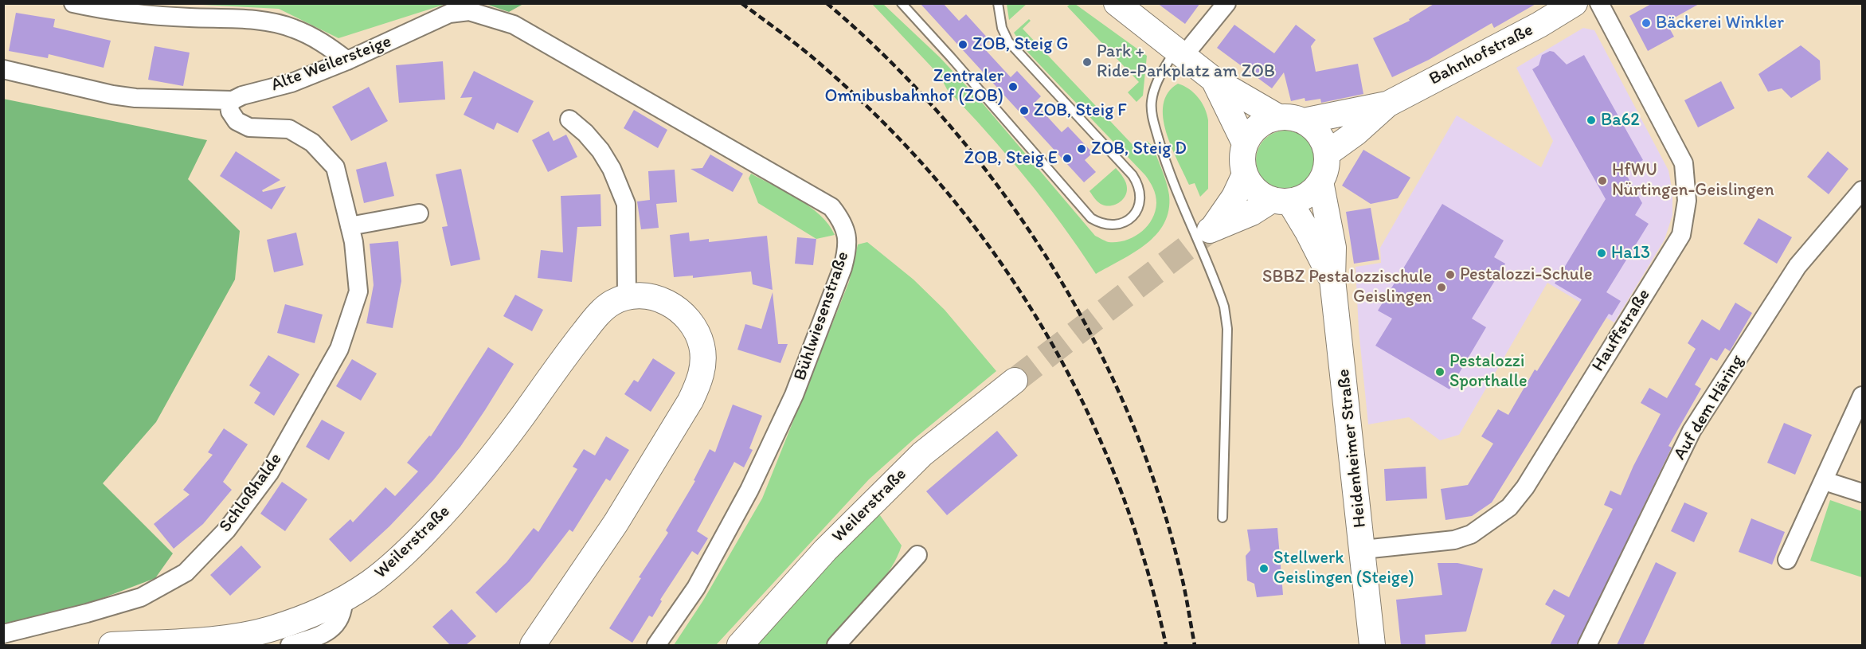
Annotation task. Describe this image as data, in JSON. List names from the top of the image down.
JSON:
{
  "streets": {
    "street": [
      "Bahnhofstraße",
      "Alte Weilersteige",
      "Bühlwiesenstraße",
      "Hauffstraße",
      "Auf dem Häring",
      "Heidenheimer Straße",
      "Schloßhalde",
      "Weilerstraße"
    ]
  },
  "crossings": [
    ["Bahnhofstraße", "Heidenheimer Straße"],
    ["Alte Weilersteige", "Bühlwiesenstraße"],
    ["Alte Weilersteige", "Schloßhalde"],
    ["Hauffstraße", "Heidenheimer Straße"]
  ],
  "places": [
    "Bäckerei Winkler",
    "ZOB, Steig G",
    "Park + Ride-Parkplatz am ZOB",
    "Zentraler Omnibusbahnhof (ZOB)",
    "ZOB, Steig F",
    "Ba62",
    "ZOB, Steig D",
    "ZOB, Steig E",
    "HfWU Nürtingen-Geislingen",
    "Ha13",
    "Pestalozzi-Schule",
    "SBBZ Pestalozzischule Geislingen",
    "Pestalozzi Sporthalle",
    "Stellwerk Geislingen (Steige)"
  ]
}
